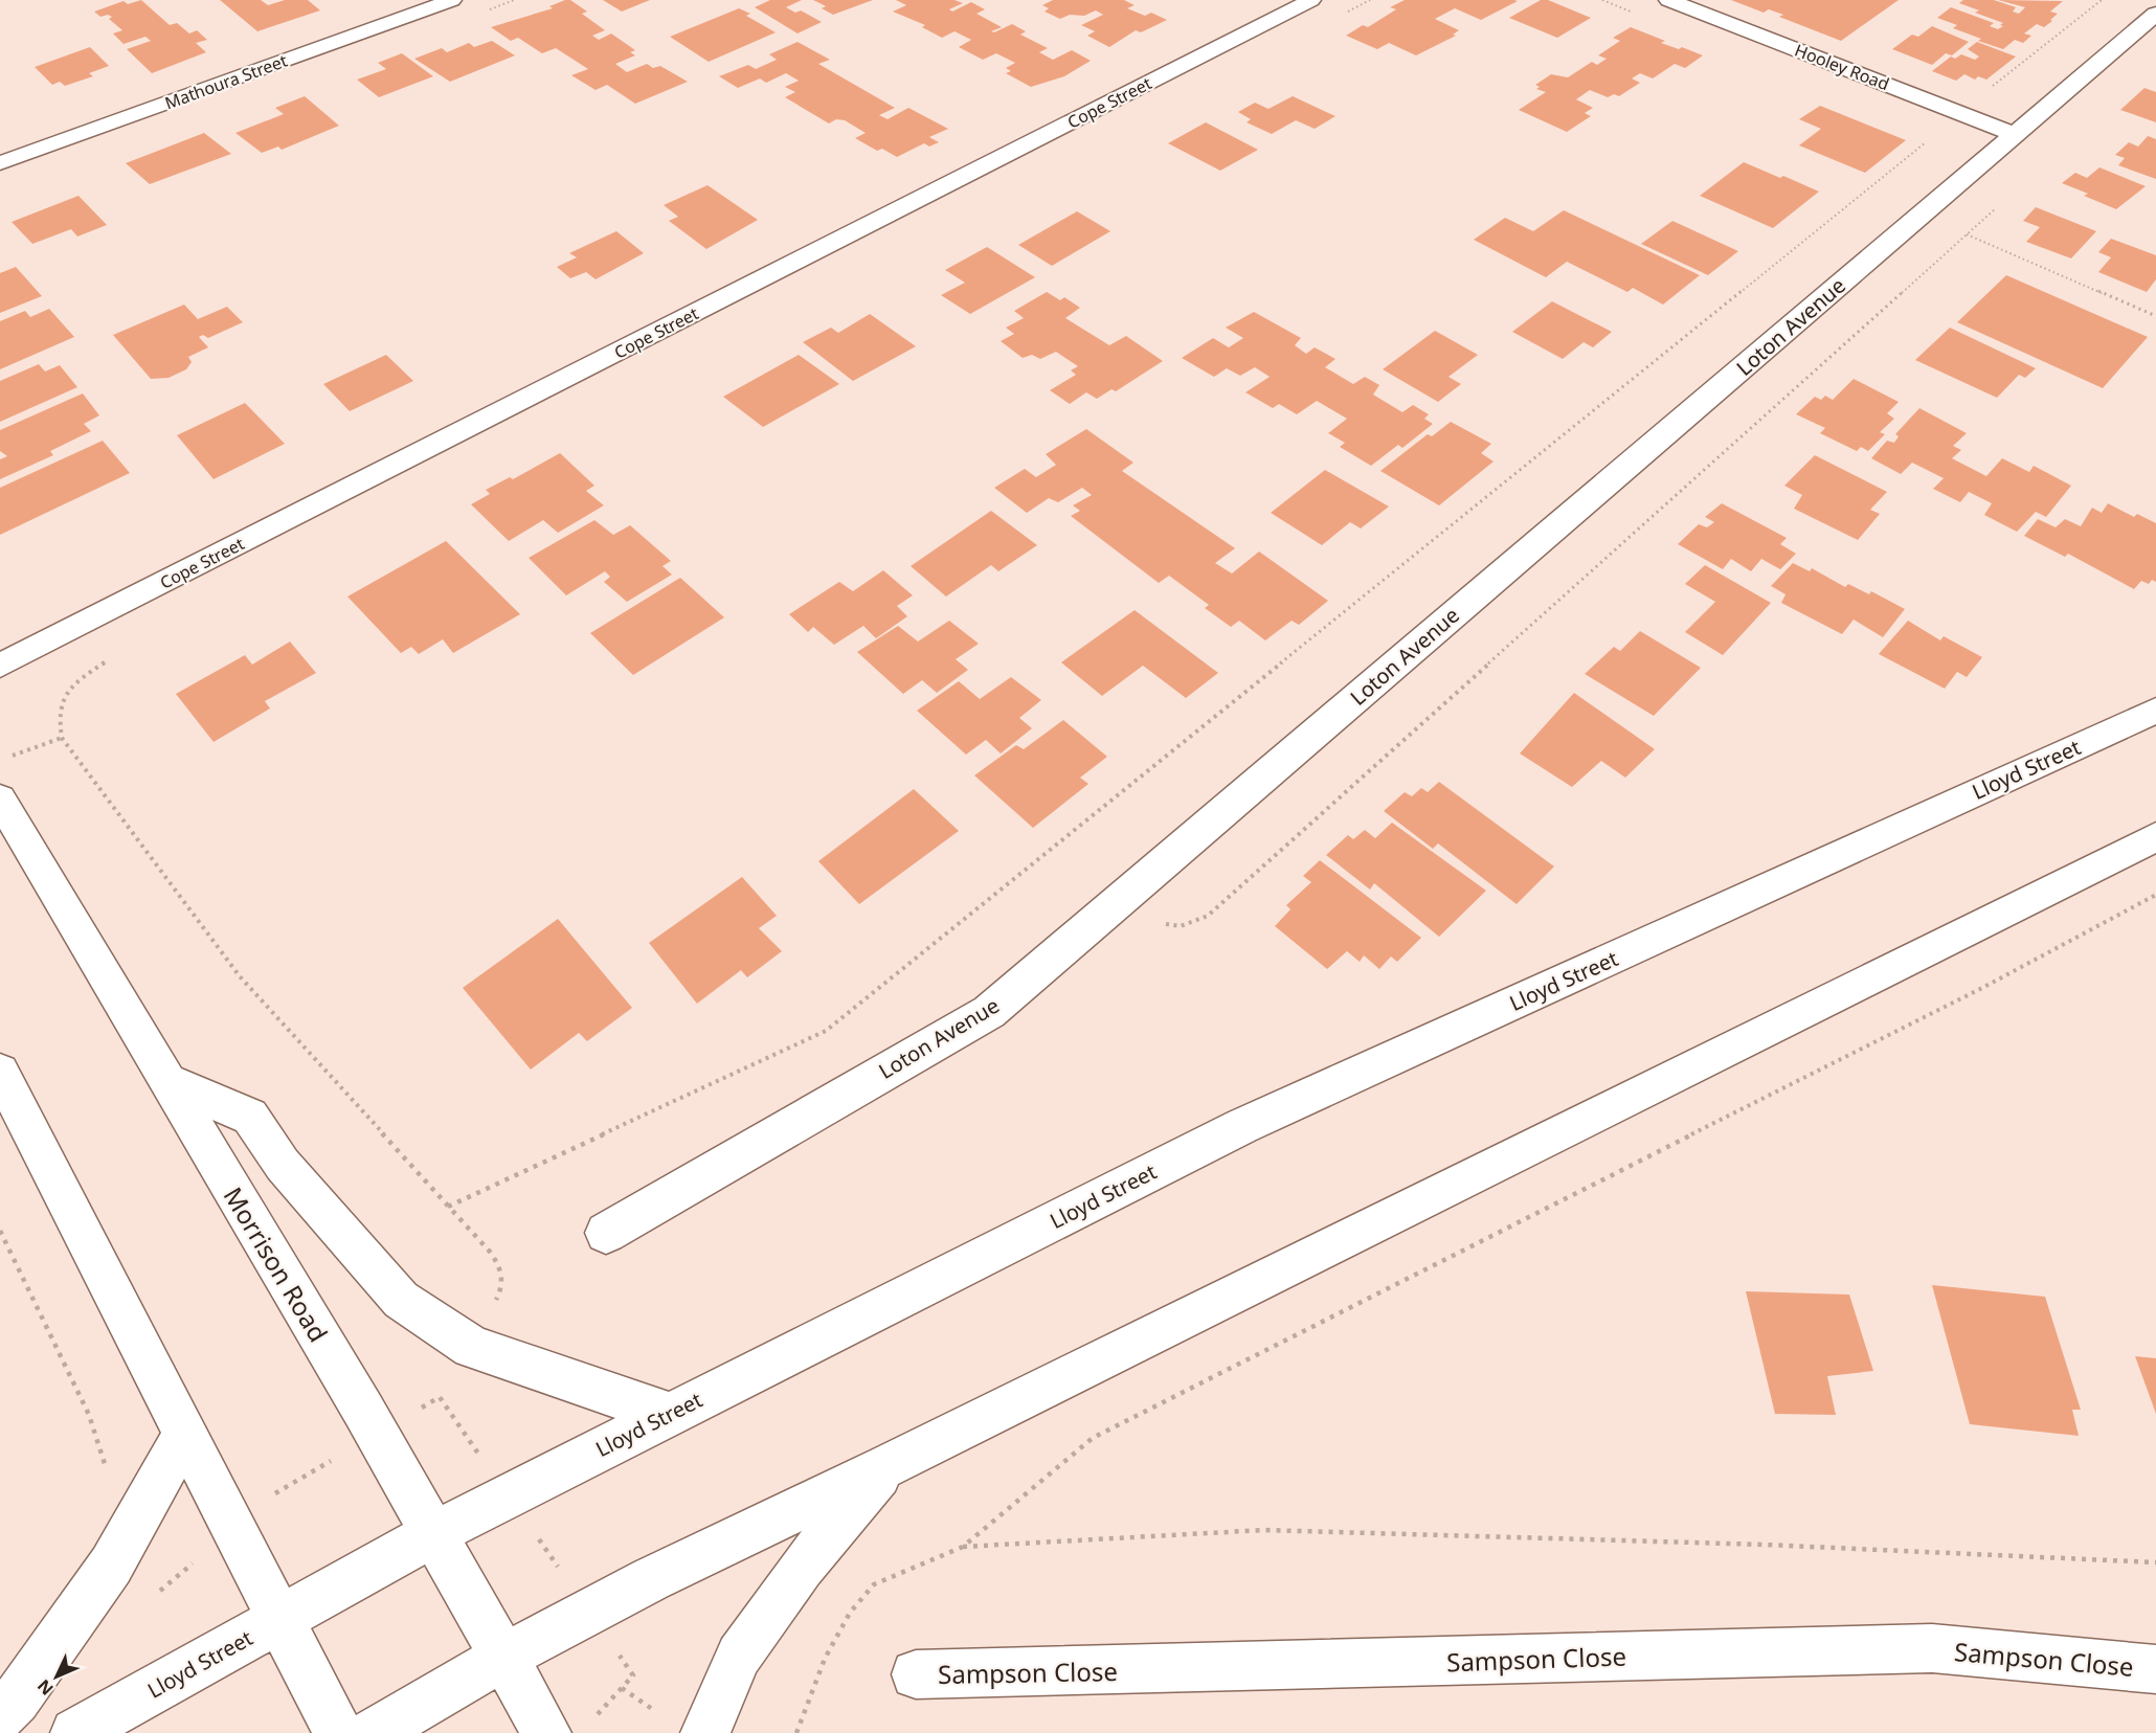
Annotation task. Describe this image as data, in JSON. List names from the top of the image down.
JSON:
{
  "streets": {
    "street": [
      "Hooley Road",
      "Mathoura Street",
      "Cope Street",
      "Loton Avenue",
      "Lloyd Street",
      "Morrison Road",
      "Sampson Close"
    ]
  },
  "crossings": [
    ["Hooley Road", "Loton Avenue"],
    ["Lloyd Street", "Morrison Road"]
  ],
  "north": "bottom left"
}
